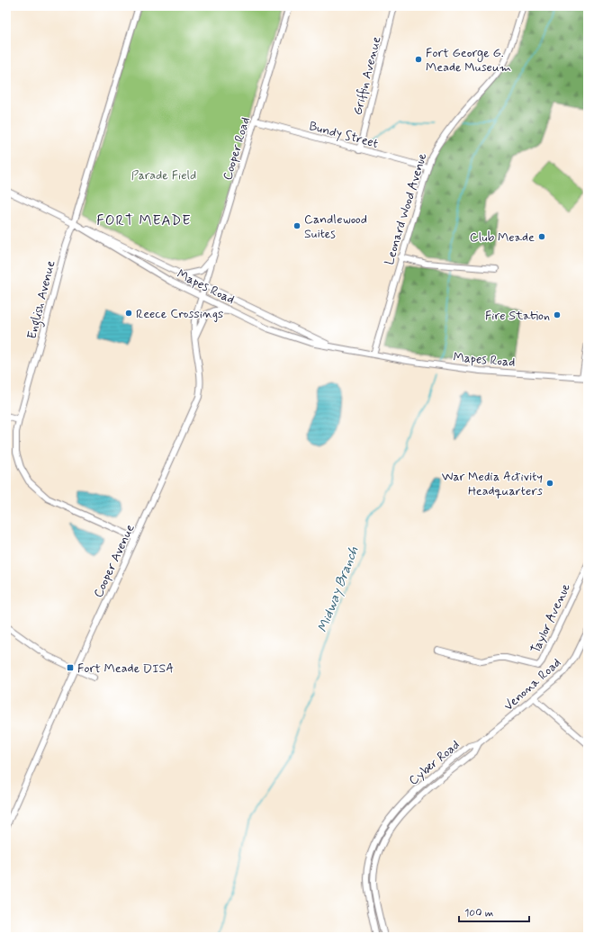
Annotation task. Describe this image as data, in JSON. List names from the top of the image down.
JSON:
{
  "streets": {
    "street": [
      "Griffin Avenue",
      "Bundy Street",
      "Cooper Road",
      "Leonard Wood Avenue",
      "Mapes Road",
      "English Avenue",
      "Cooper Avenue",
      "Taylor Avenue",
      "Venona Road",
      "Cyber Road"
    ]
  },
  "crossings": [
    ["Griffin Avenue", "Bundy Street"],
    ["Bundy Street", "Cooper Road"],
    ["Bundy Street", "Leonard Wood Avenue"],
    ["Cooper Road", "Mapes Road"],
    ["Cooper Road", "Cooper Avenue"],
    ["Leonard Wood Avenue", "Mapes Road"],
    ["Mapes Road", "English Avenue"],
    ["Mapes Road", "Cooper Avenue"],
    ["English Avenue", "Cooper Avenue"],
    ["Venona Road", "Cyber Road"]
  ],
  "districts": ["FORT MEADE"],
  "water": ["Midway Branch"],
  "parks": ["Parade Field"],
  "places": {
    "other": [
      "Fort George G. Meade Museum",
      "Candlewood Suites",
      "Club Meade",
      "Reece Crossings",
      "Fire Station",
      "War Media Activity Headquarters"
    ],
    "transit": ["Fort Meade DISA"]
  },
  "scale_bar": "100 m"
}
